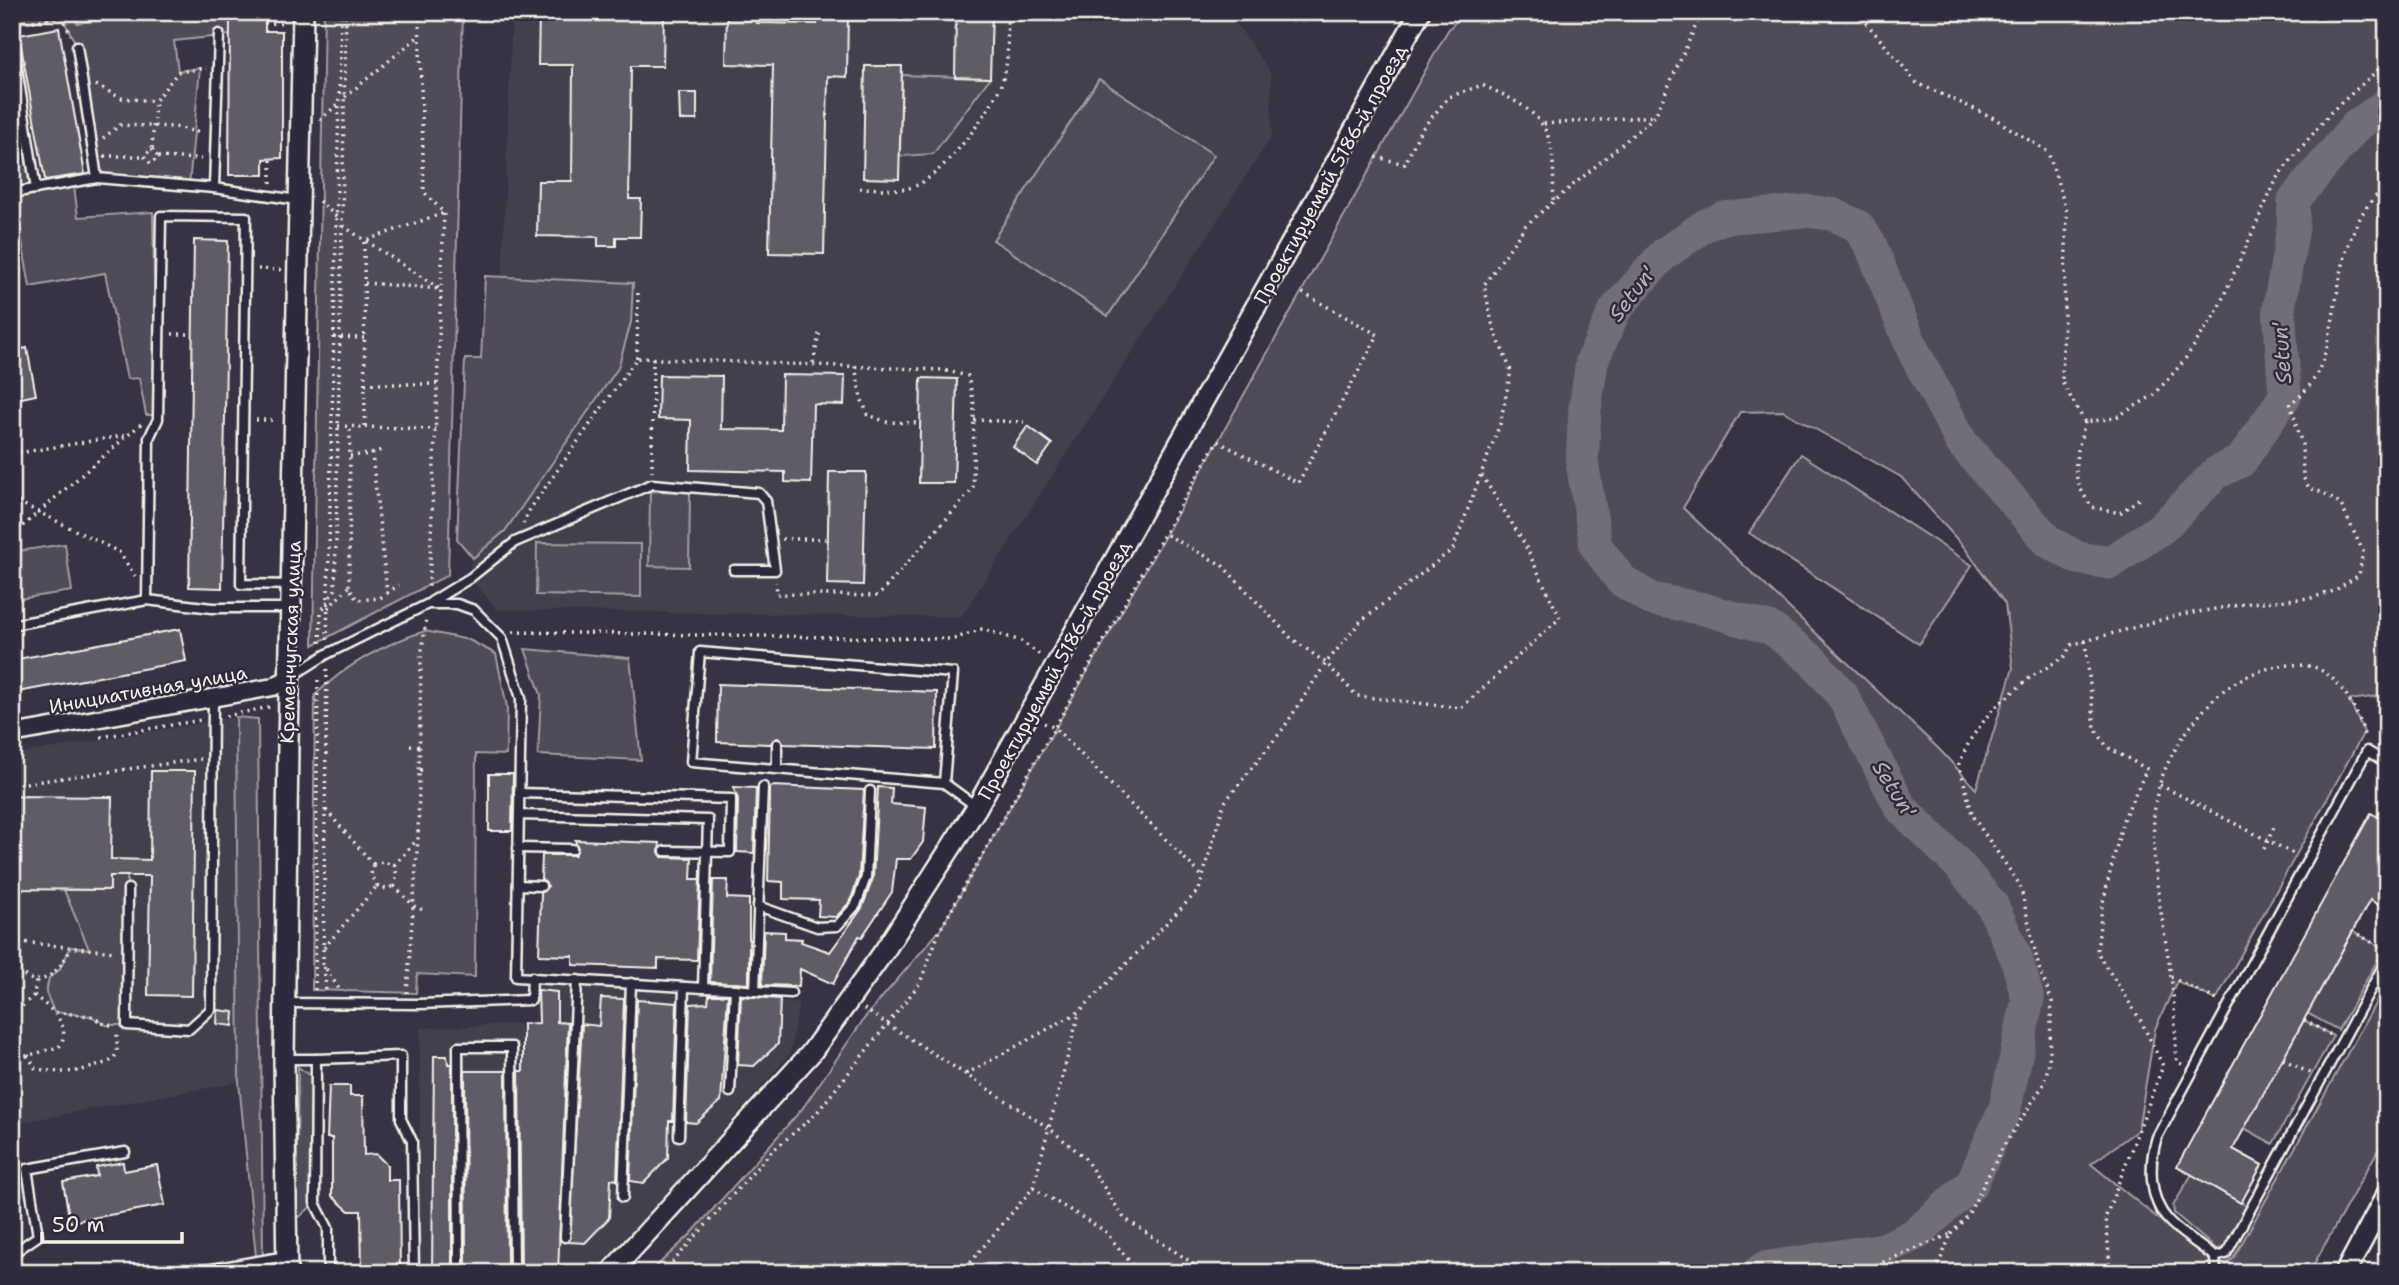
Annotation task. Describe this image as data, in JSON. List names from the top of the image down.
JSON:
{
  "streets": {
    "street": ["Проектируемый 5186-й проезд", "Кременчугская улица", "Инициативная улица"]
  },
  "crossings": [
    ["Кременчугская улица", "Инициативная улица"]
  ],
  "water": ["Setun'"],
  "scale_bar": "50 m"
}
